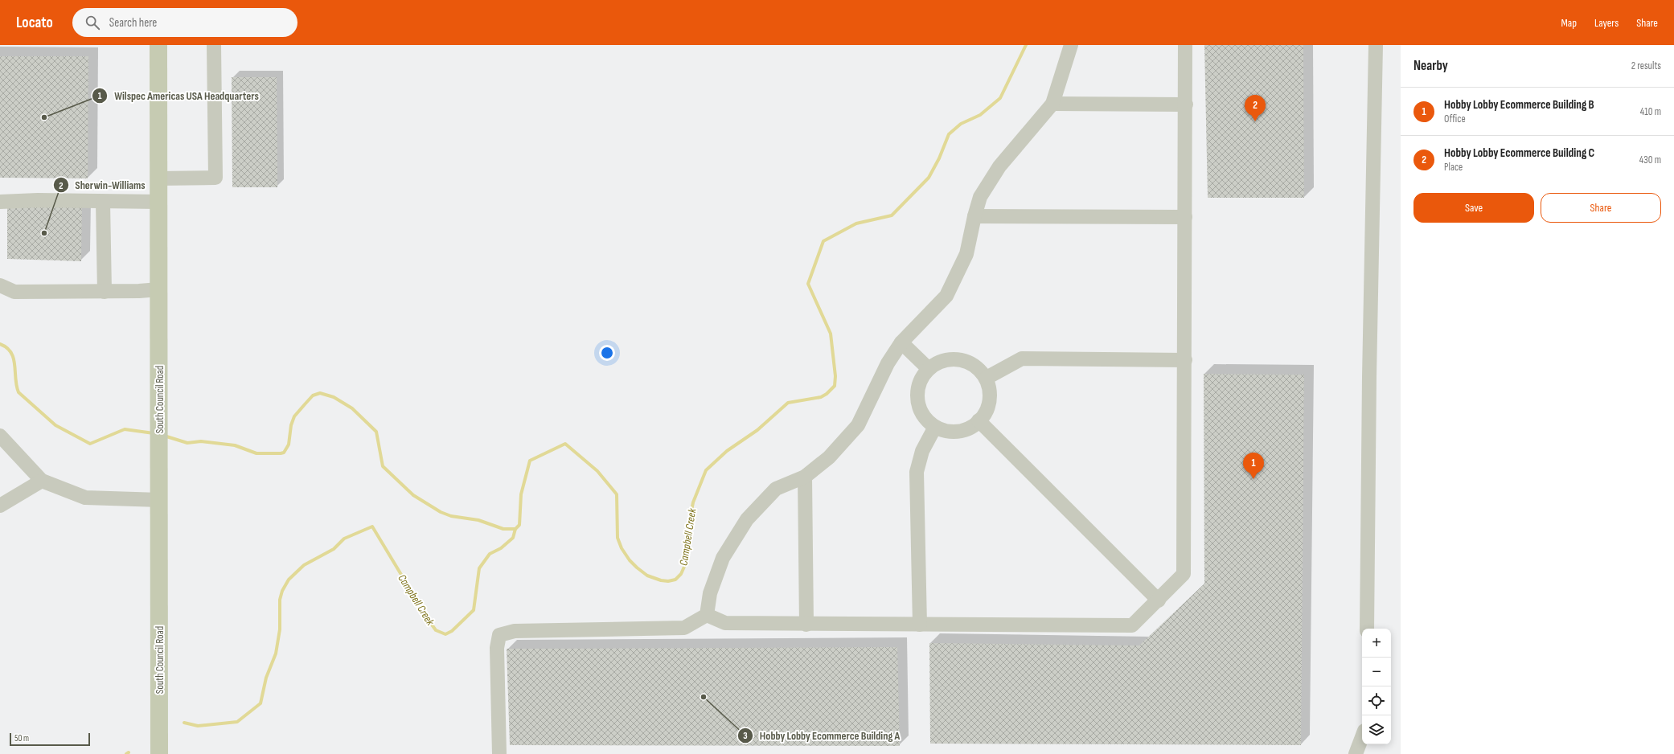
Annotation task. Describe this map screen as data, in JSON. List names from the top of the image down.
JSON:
{
  "streets": {
    "main road": ["South Council Road"]
  },
  "water": ["Campbell Creek"],
  "places": ["Wilspec Americas USA Headquarters", "Sherwin-Williams", "Hobby Lobby Ecommerce Building A"],
  "scale_bar": "50 m",
  "page": {
    "header": "Locato",
    "search": "Search here",
    "nav": ["Map", "Layers", "Share"],
    "heading": ["Nearby", "2 results"],
    "list": [
      {
        "mark": "1",
        "name": "Hobby Lobby Ecommerce Building B",
        "note": "Office",
        "value": "410 m"
      },
      {
        "mark": "2",
        "name": "Hobby Lobby Ecommerce Building C",
        "note": "Place",
        "value": "430 m"
      }
    ],
    "pins": ["2", "1"],
    "buttons": ["Save", "Share"],
    "map_buttons": ["+", "−"],
    "scale": "50 m"
  }
}
